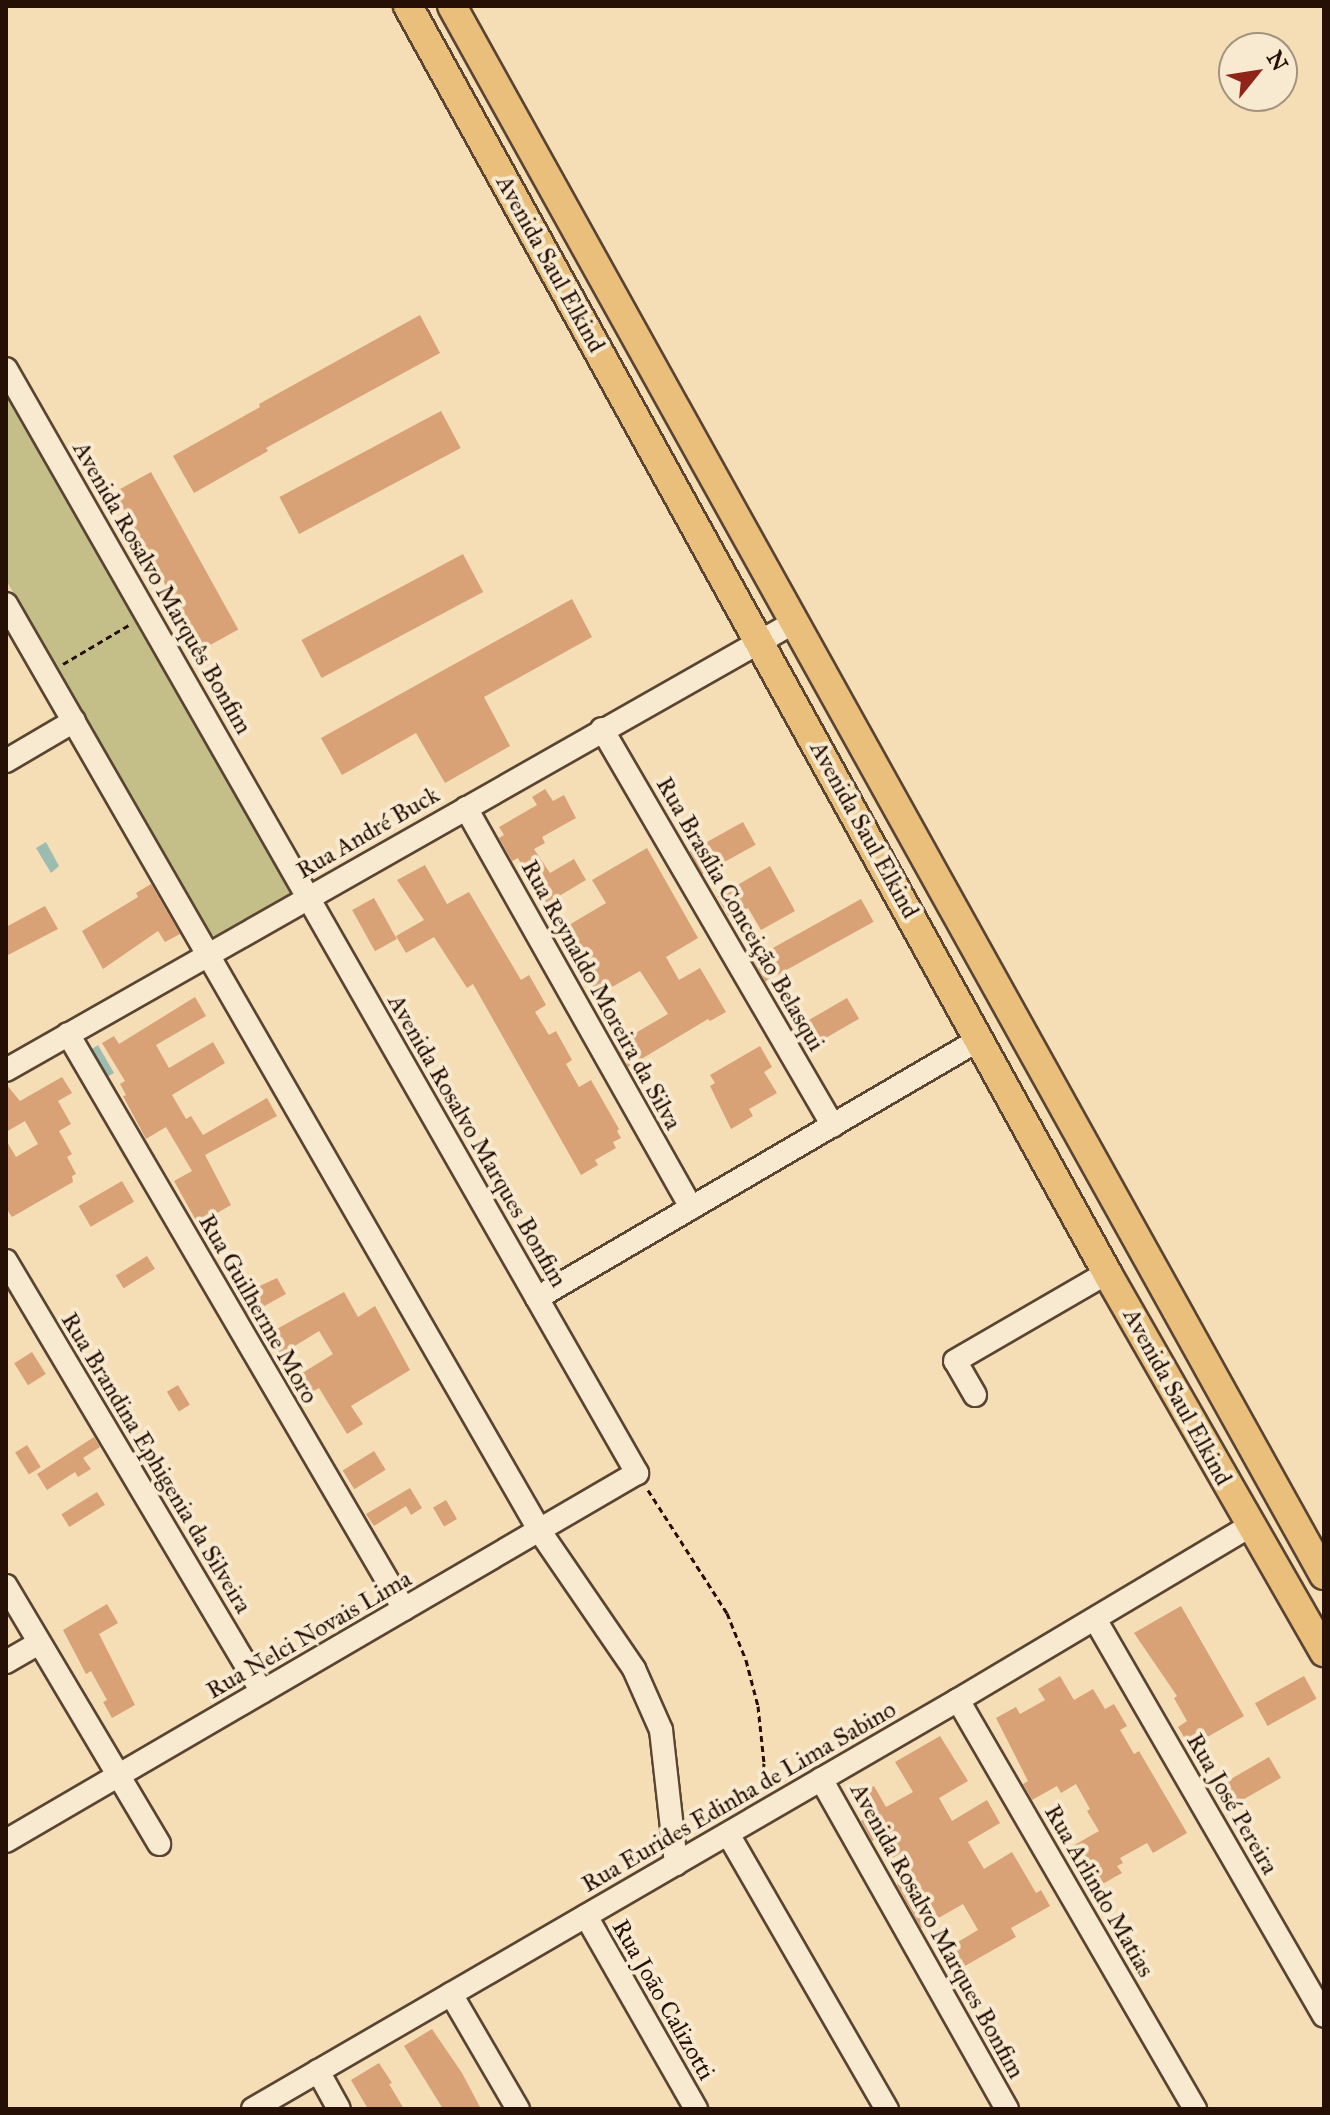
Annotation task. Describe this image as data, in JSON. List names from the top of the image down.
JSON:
{
  "streets": {
    "main road": ["Avenida Saul Elkind"],
    "street": [
      "Avenida Rosalvo Marquês Bonfim",
      "Rua André Buck",
      "Rua Brasília Conceição Belasqui",
      "Rua Reynaldo Moreira da Silva",
      "Avenida Rosalvo Marques Bonfim",
      "Rua Guilherme Moro",
      "Rua Brandina Ephigenia da Silveira",
      "Rua Nelci Novais Lima",
      "Rua Eurides Edinha de Lima Sabino",
      "Rua José Pereira",
      "Rua Arlindo Matias",
      "Rua João Calizotti"
    ]
  },
  "crossings": [
    ["Avenida Saul Elkind", "Rua André Buck"],
    ["Avenida Saul Elkind", "Rua Eurides Edinha de Lima Sabino"],
    ["Avenida Rosalvo Marquês Bonfim", "Avenida Rosalvo Marques Bonfim"],
    ["Rua André Buck", "Rua Brasília Conceição Belasqui"],
    ["Rua André Buck", "Rua Reynaldo Moreira da Silva"],
    ["Rua André Buck", "Avenida Rosalvo Marques Bonfim"],
    ["Rua André Buck", "Rua Guilherme Moro"],
    ["Avenida Rosalvo Marques Bonfim", "Rua Nelci Novais Lima"],
    ["Avenida Rosalvo Marques Bonfim", "Rua Eurides Edinha de Lima Sabino"],
    ["Rua Guilherme Moro", "Rua Nelci Novais Lima"],
    ["Rua Brandina Ephigenia da Silveira", "Rua Nelci Novais Lima"],
    ["Rua Eurides Edinha de Lima Sabino", "Rua José Pereira"],
    ["Rua Eurides Edinha de Lima Sabino", "Rua Arlindo Matias"],
    ["Rua Eurides Edinha de Lima Sabino", "Rua João Calizotti"]
  ],
  "north": "top right"
}
